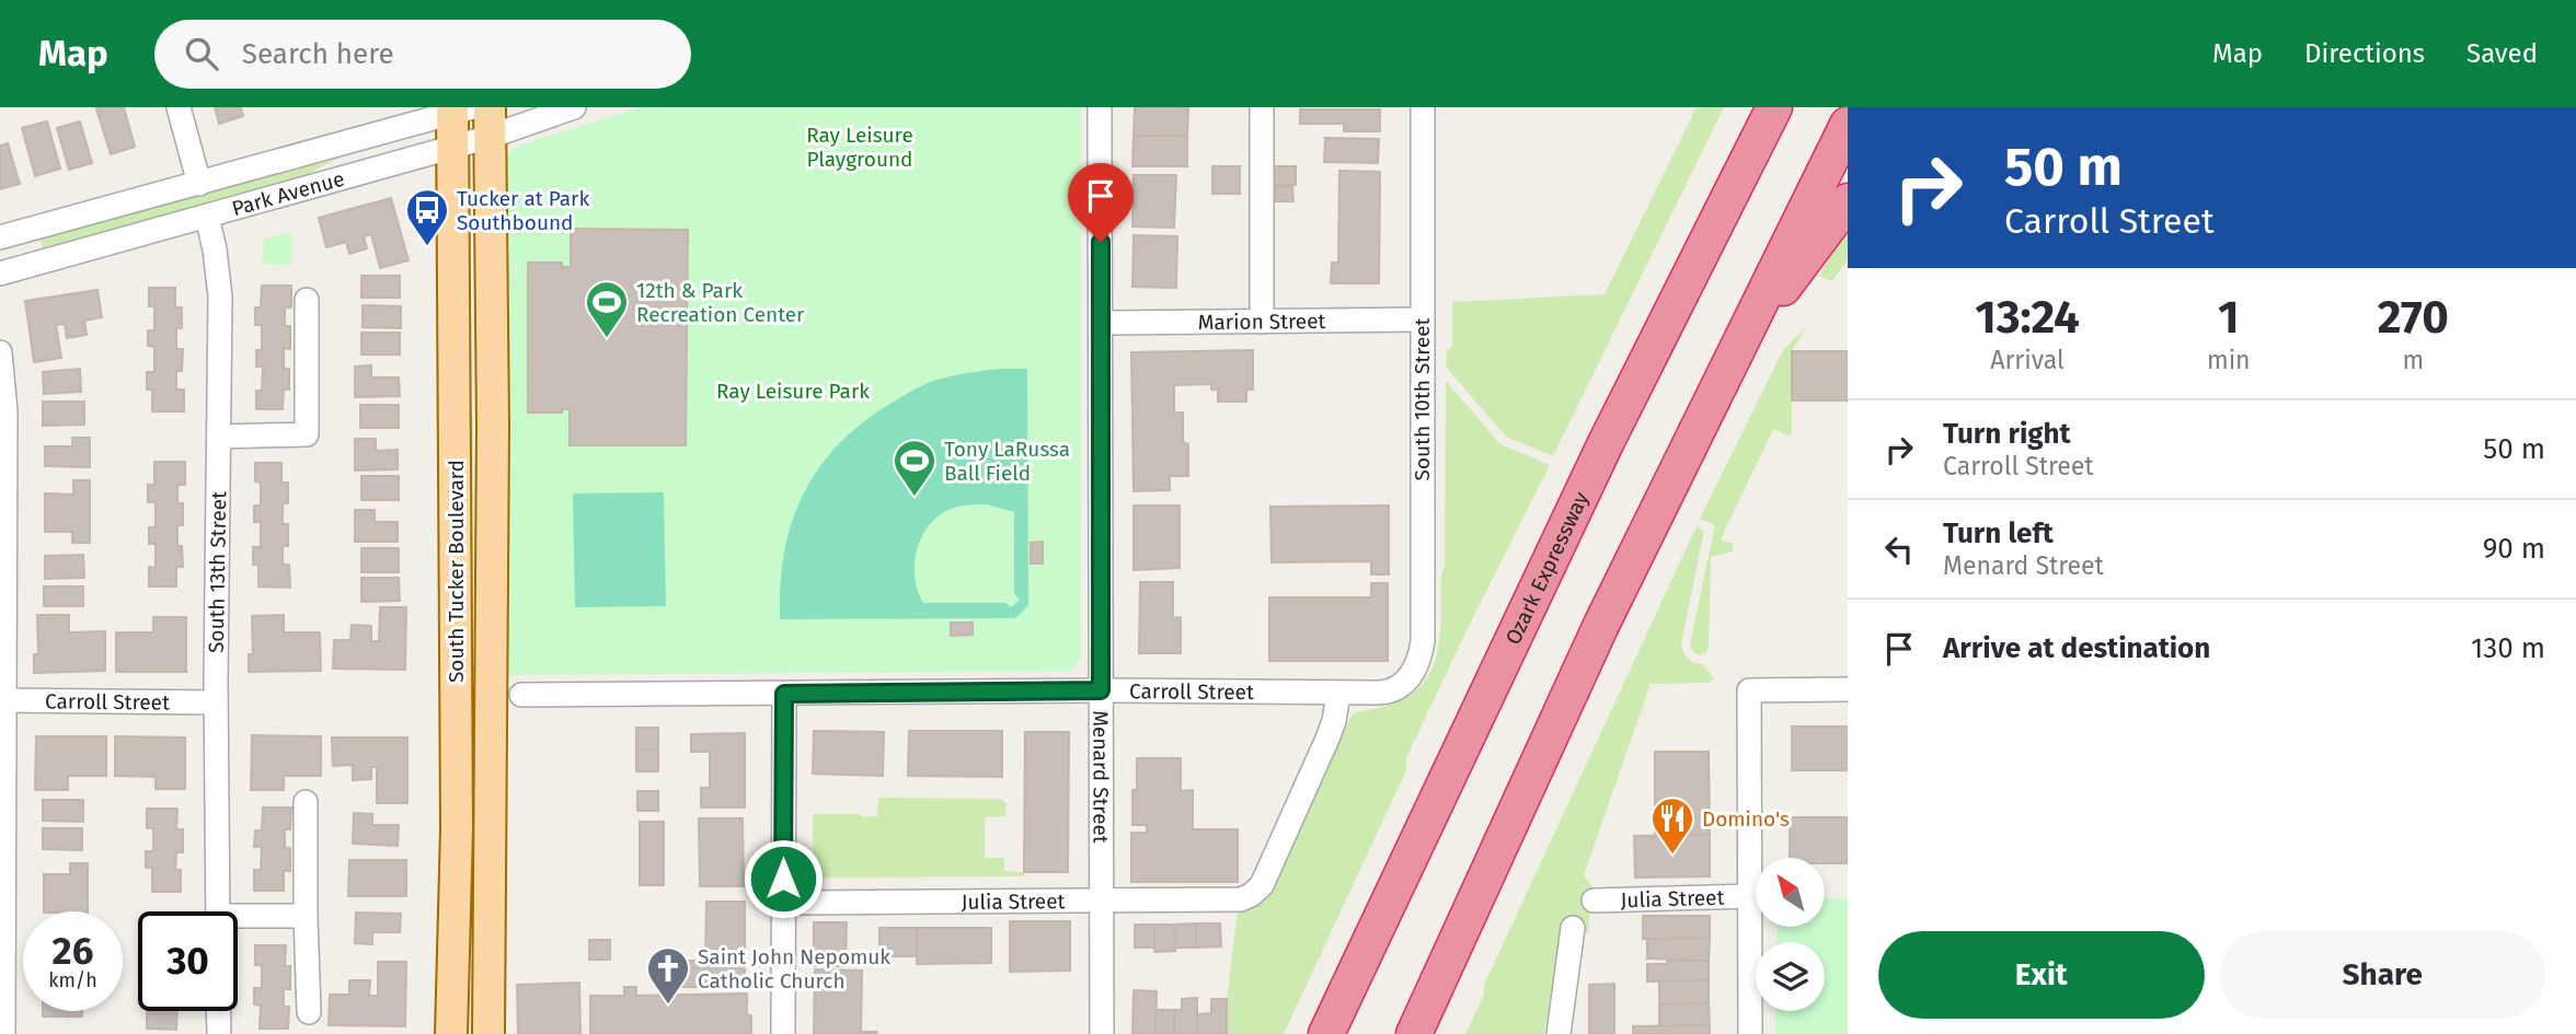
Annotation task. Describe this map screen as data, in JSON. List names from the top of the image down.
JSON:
{
  "streets": {
    "highway": ["Ozark Expressway"],
    "main road": ["South Tucker Boulevard"],
    "street": [
      "Park Avenue",
      "Marion Street",
      "South 10th Street",
      "South 13th Street",
      "Carroll Street",
      "Menard Street",
      "Julia Street"
    ]
  },
  "crossings": [
    ["Park Avenue", "South Tucker Boulevard"],
    ["Park Avenue", "South 13th Street"],
    ["Marion Street", "South 10th Street"],
    ["Marion Street", "Menard Street"],
    ["South 10th Street", "Carroll Street"],
    ["South 13th Street", "Carroll Street"],
    ["Carroll Street", "Menard Street"],
    ["Carroll Street", "Julia Street"],
    ["Menard Street", "Julia Street"]
  ],
  "parks": ["Ray Leisure Playground", "Ray Leisure Park"],
  "places": {
    "bus stop": ["Tucker at Park Southbound"],
    "sports": ["12th & Park Recreation Center", "Tony LaRussa Ball Field"],
    "restaurant": ["Domino's"],
    "church": ["Saint John Nepomuk Catholic Church"]
  },
  "north": "top left",
  "page": {
    "header": "Map",
    "search": "Search here",
    "nav": ["Map", "Directions", "Saved"],
    "turn": ["50 m", "Carroll Street"],
    "eta": [
      "13:24",
      "Arrival",
      "1",
      "min",
      "270",
      "m"
    ],
    "list": [
      {
        "name": "Turn right",
        "note": "Carroll Street",
        "value": "50 m"
      },
      {
        "name": "Turn left",
        "note": "Menard Street",
        "value": "90 m"
      },
      {
        "name": "Arrive at destination",
        "value": "130 m"
      }
    ],
    "speed": "26 km/h",
    "limit": "30",
    "buttons": ["Exit", "Share"]
  }
}
